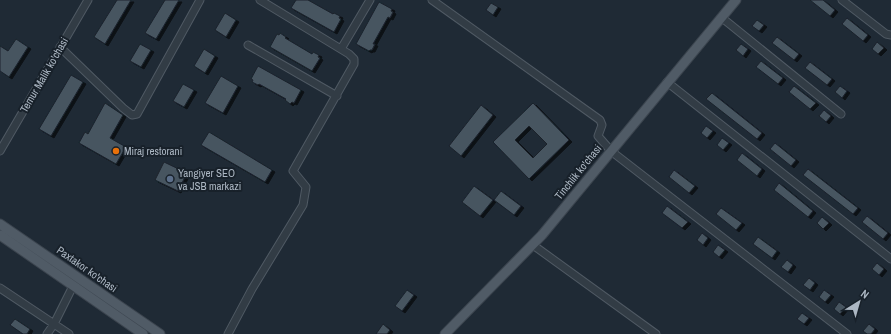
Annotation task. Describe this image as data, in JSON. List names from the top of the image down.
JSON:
{
  "streets": {
    "main road": ["Tinchlik ko'chasi", "Paxtakor ko'chasi"],
    "street": ["Temur Malik ko'chasi"]
  },
  "places": ["Miraj restorani", "Yangiyer SEO va JSB markazi"],
  "north": "top right"
}
